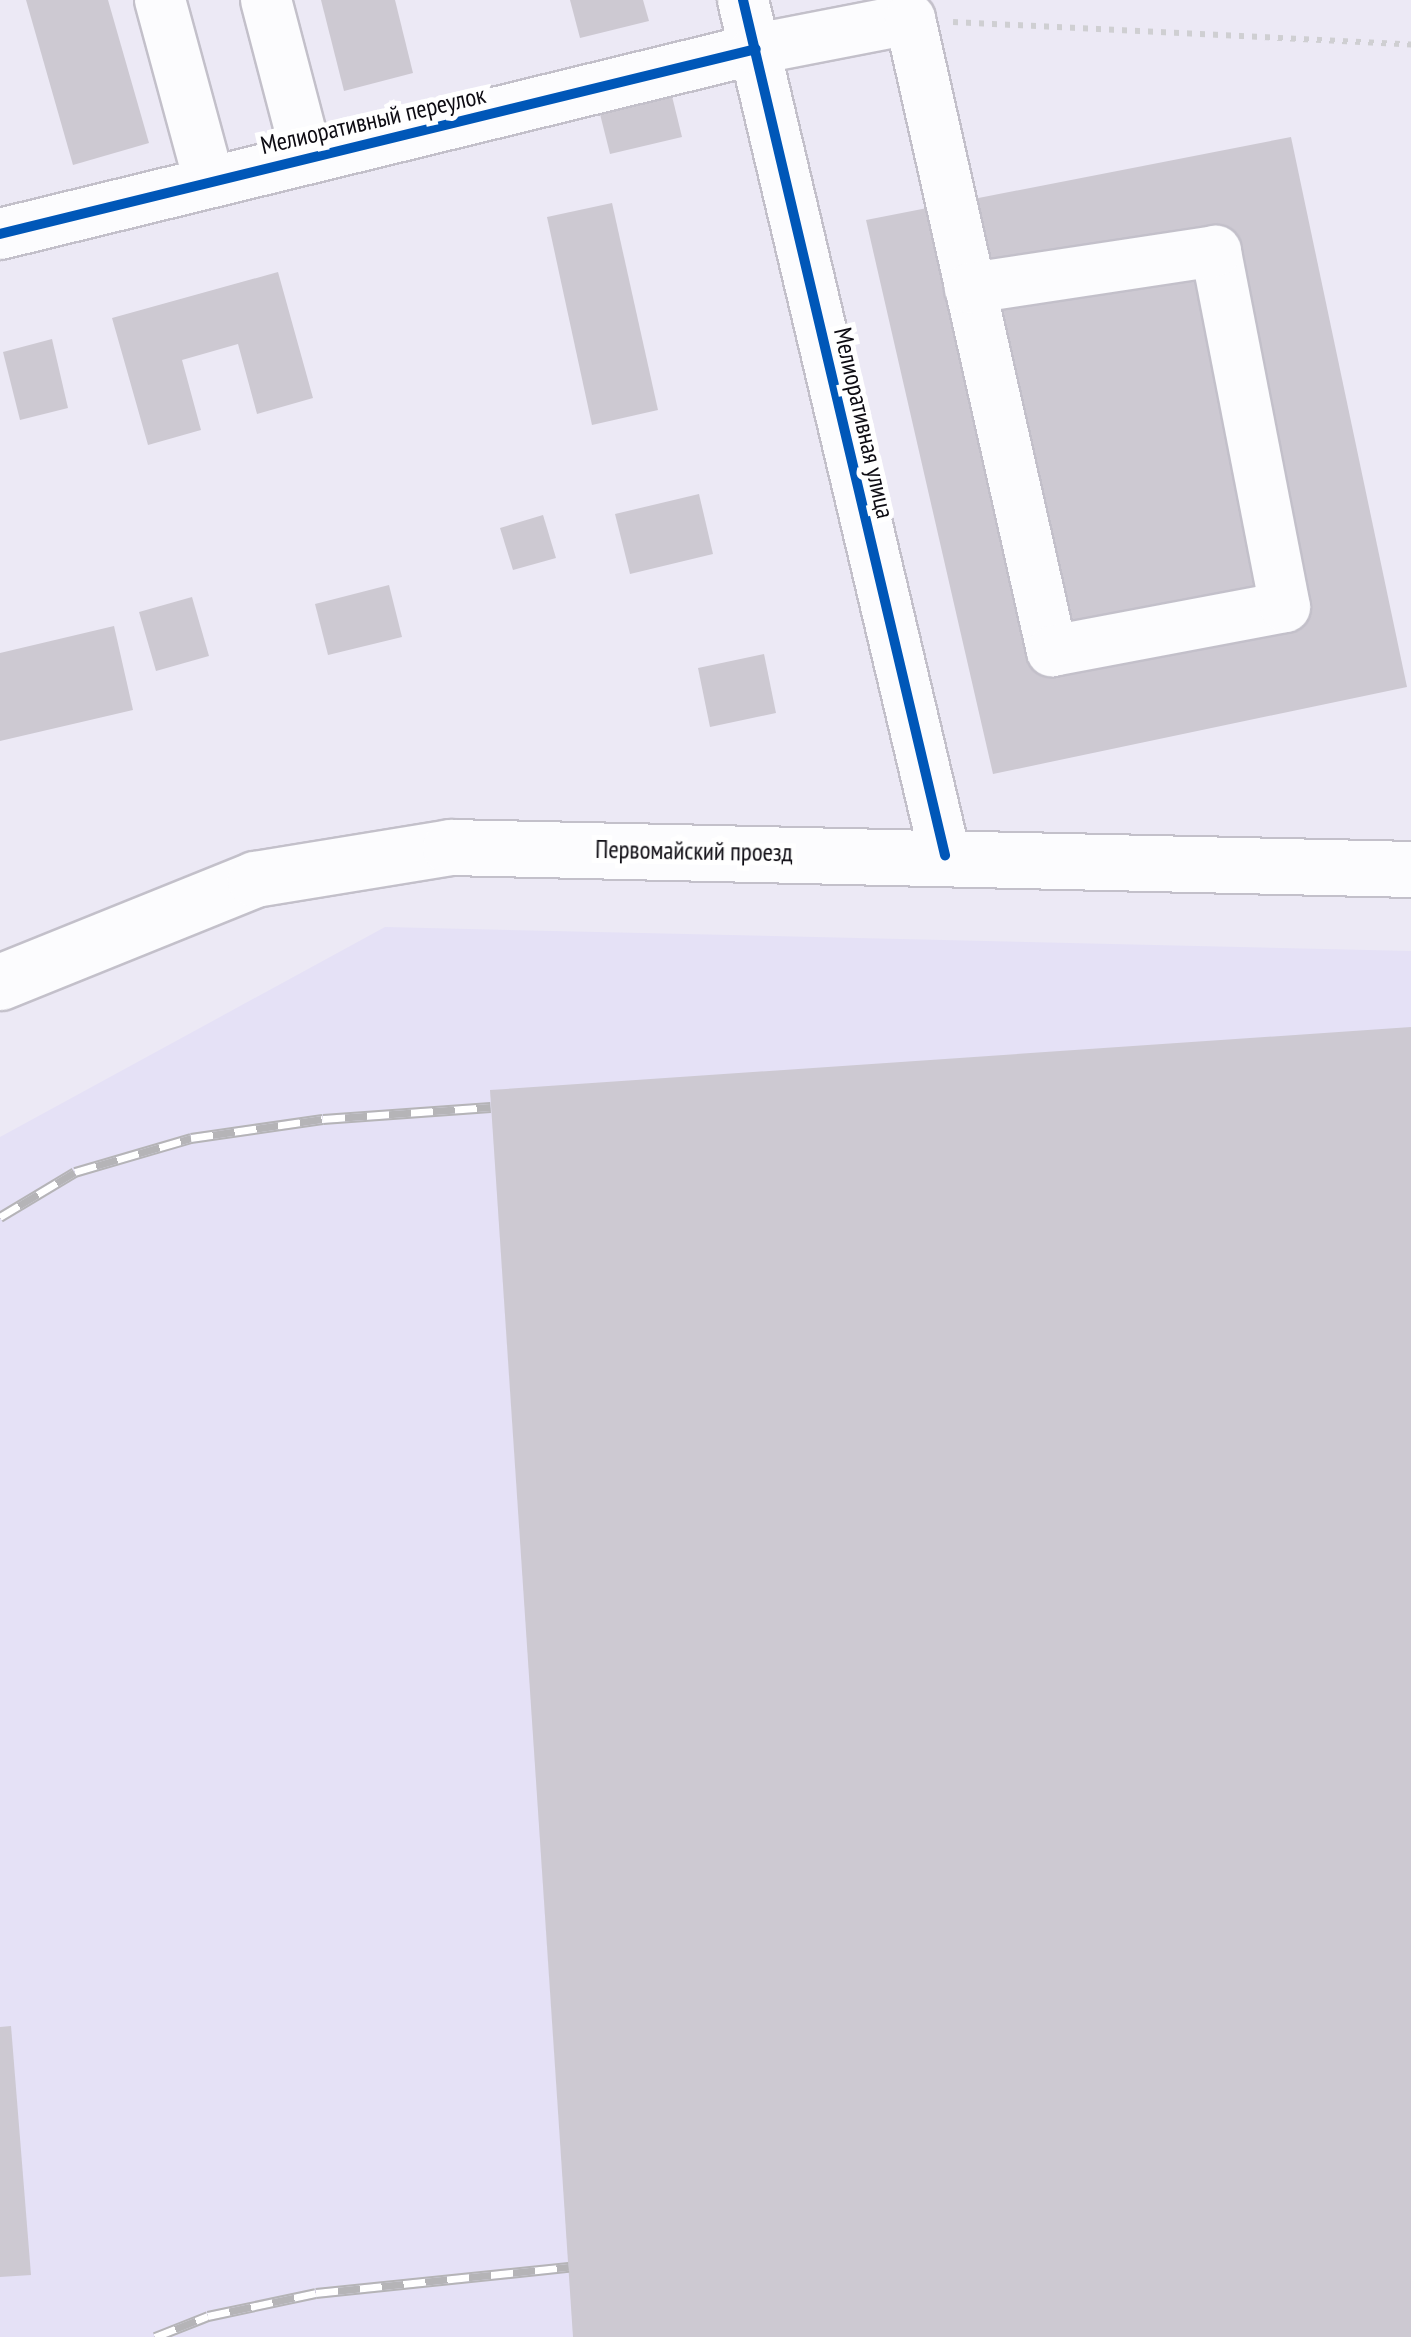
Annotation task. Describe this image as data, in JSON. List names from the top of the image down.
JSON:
{
  "streets": {
    "main road": ["Первомайский проезд"],
    "street": ["Мелиоративный переулок", "Мелиоративная улица"]
  },
  "crossings": [
    ["Мелиоративный переулок", "Мелиоративная улица"],
    ["Мелиоративная улица", "Первомайский проезд"]
  ]
}
